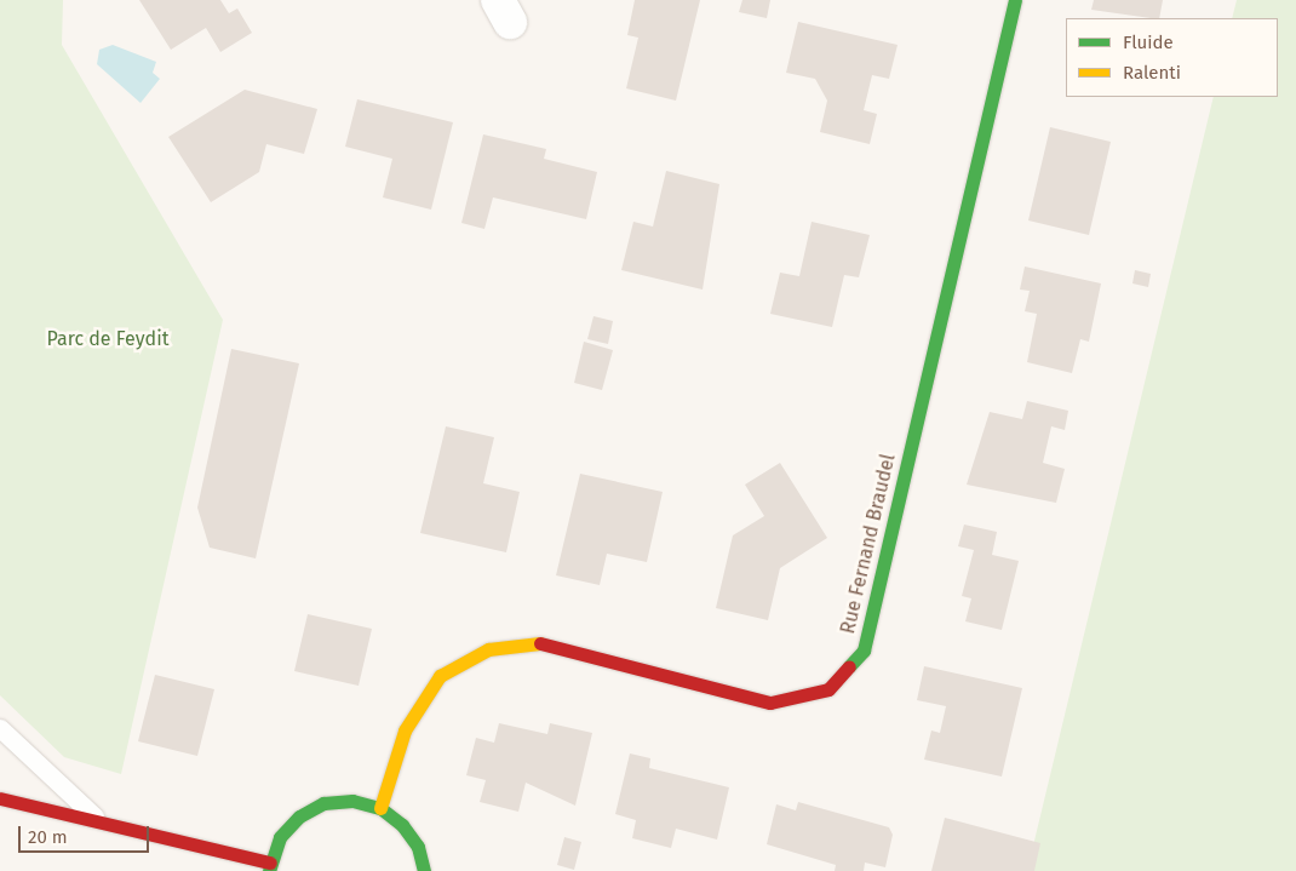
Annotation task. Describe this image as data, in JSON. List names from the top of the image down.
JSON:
{
  "streets": {
    "street": ["Rue Fernand Braudel"]
  },
  "parks": ["Parc de Feydit"],
  "legend": ["Fluide", "Ralenti"],
  "scale_bar": "20 m"
}
